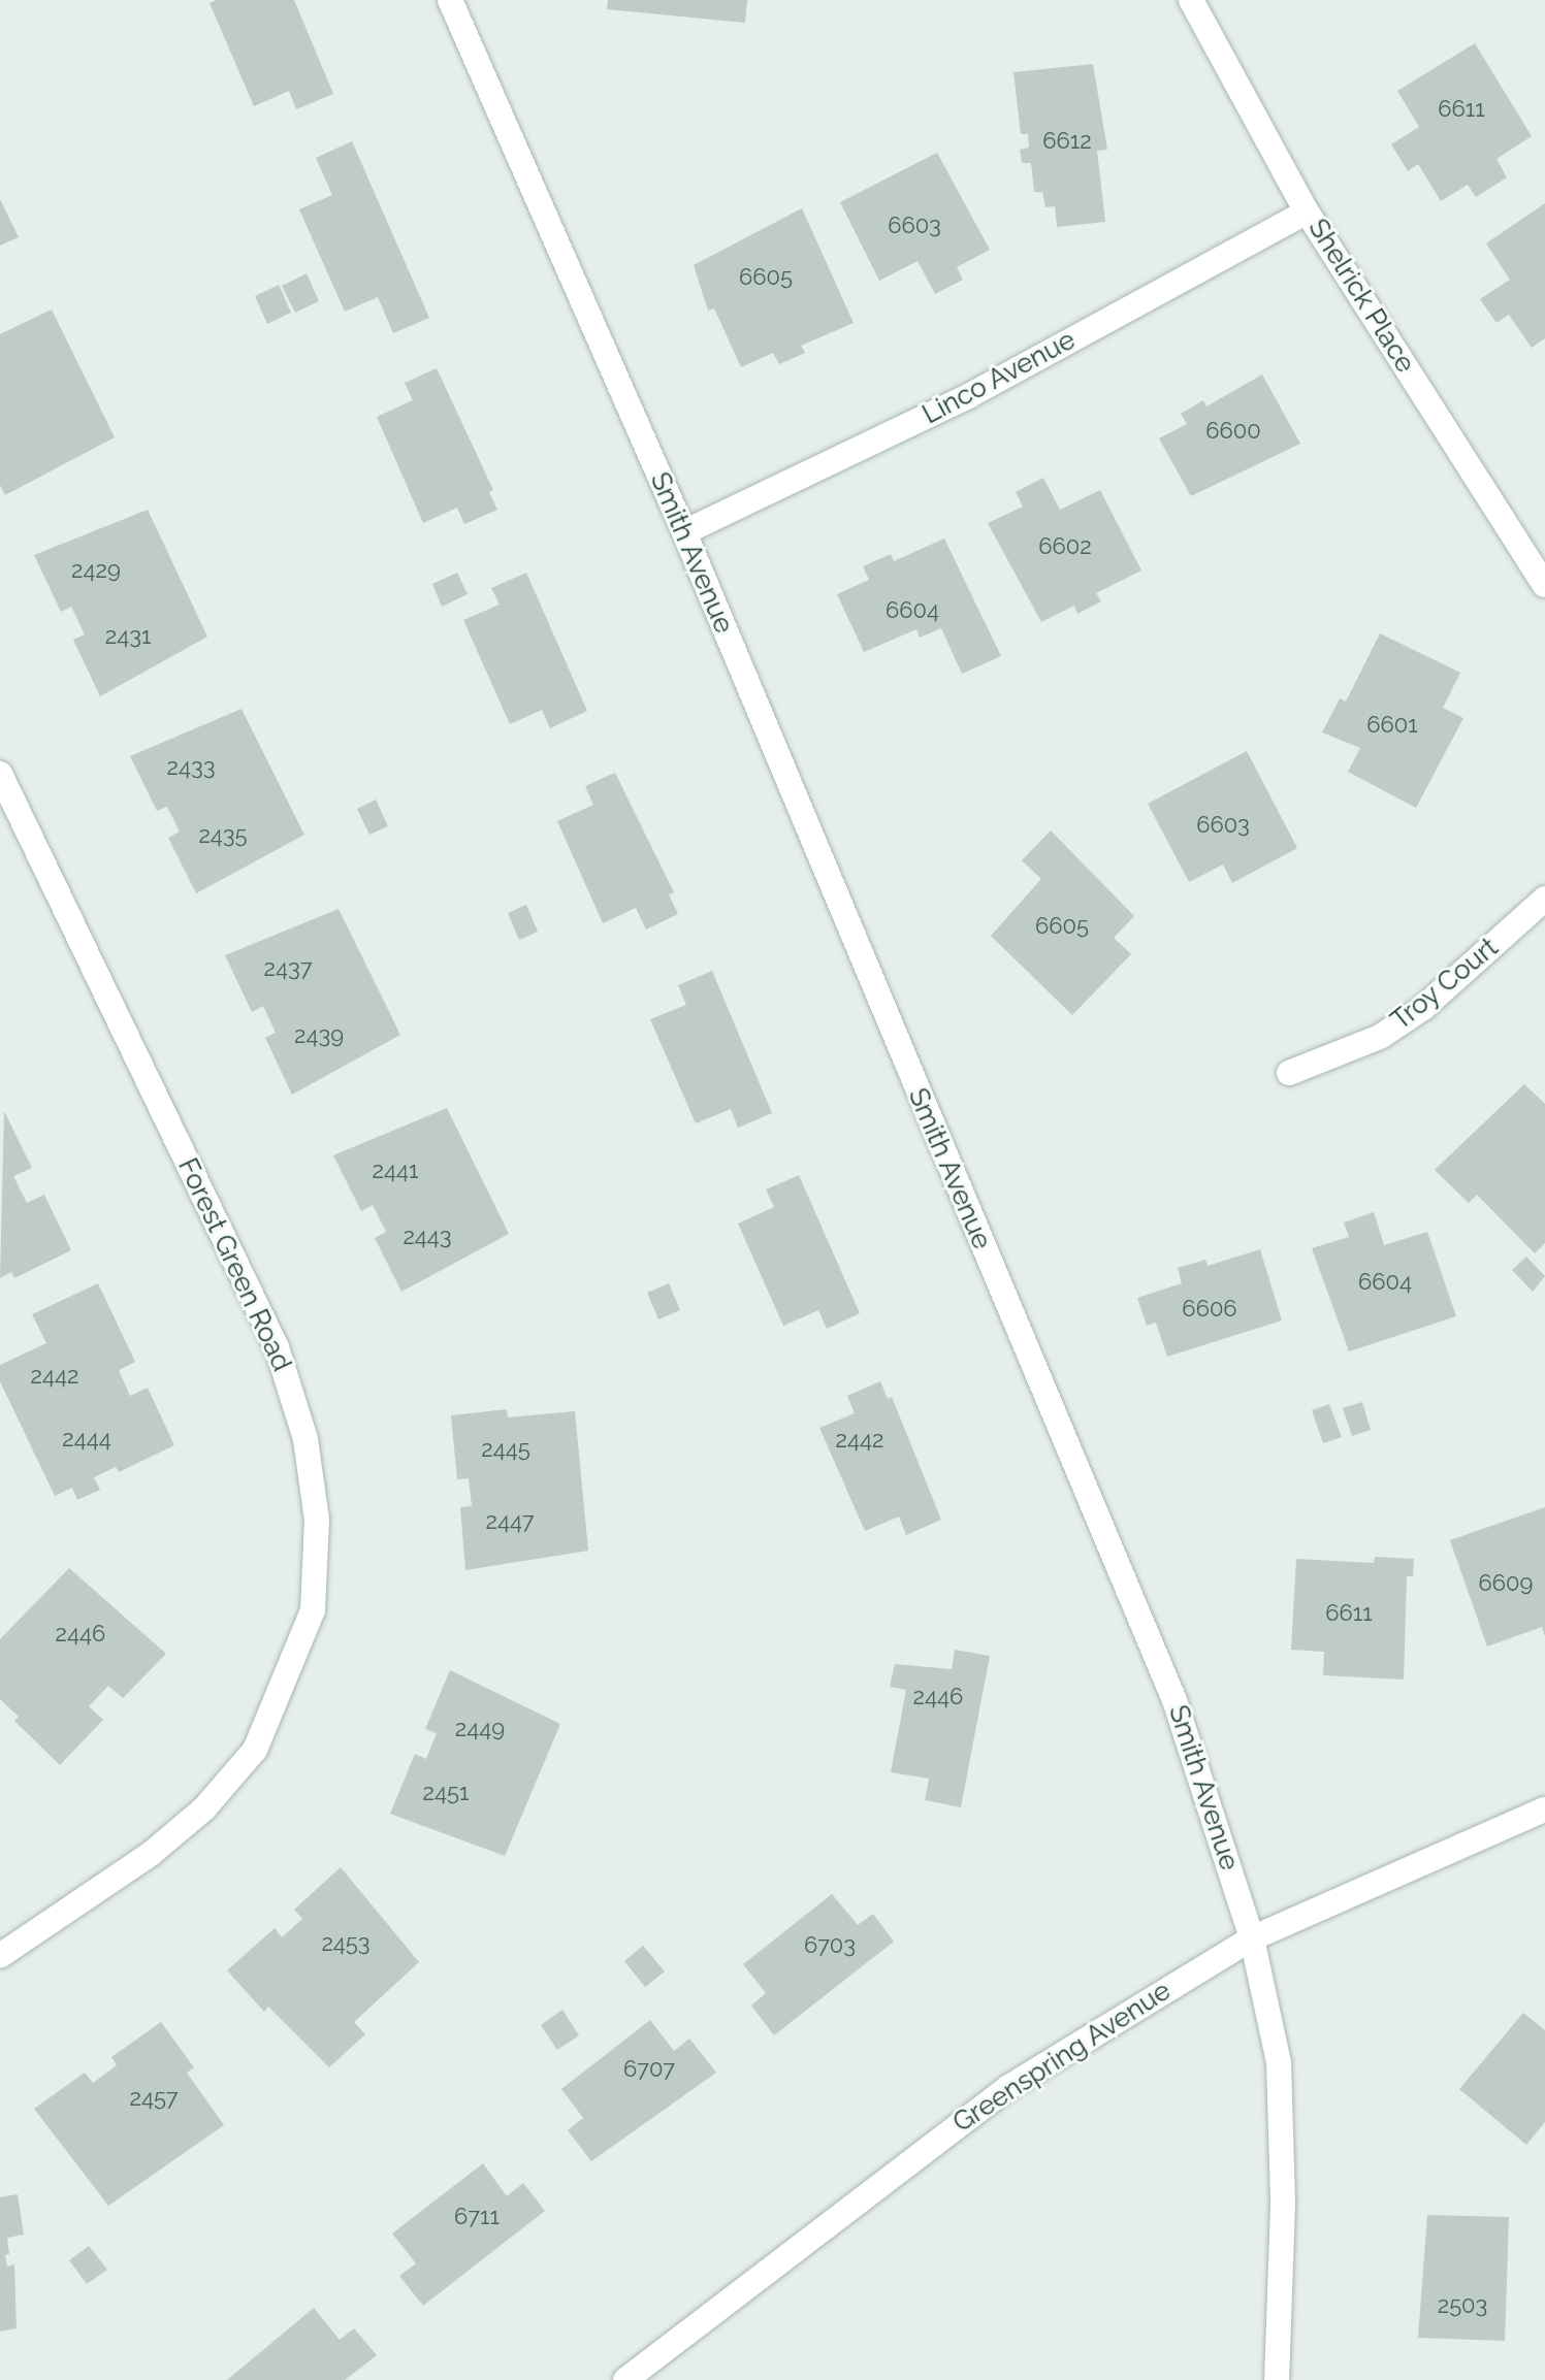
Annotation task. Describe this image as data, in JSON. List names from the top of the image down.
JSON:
{
  "streets": {
    "main road": [
      "Shelrick Place",
      "Linco Avenue",
      "Smith Avenue",
      "Troy Court",
      "Forest Green Road",
      "Greenspring Avenue"
    ]
  },
  "crossings": [
    ["Shelrick Place", "Linco Avenue"],
    ["Linco Avenue", "Smith Avenue"],
    ["Smith Avenue", "Greenspring Avenue"]
  ],
  "house_numbers": [
    "6611",
    "6612",
    "6603",
    "6605",
    "6600",
    "6602",
    "2429",
    "6604",
    "2431",
    "6601",
    "2433",
    "6603",
    "2435",
    "6605",
    "2437",
    "2439",
    "2441",
    "2443",
    "6604",
    "6606",
    "2442",
    "2444",
    "2442",
    "2445",
    "2447",
    "6609",
    "6611",
    "2446",
    "2446",
    "2449",
    "2451",
    "2453",
    "6703",
    "6707",
    "2457",
    "6711",
    "2503"
  ]
}
